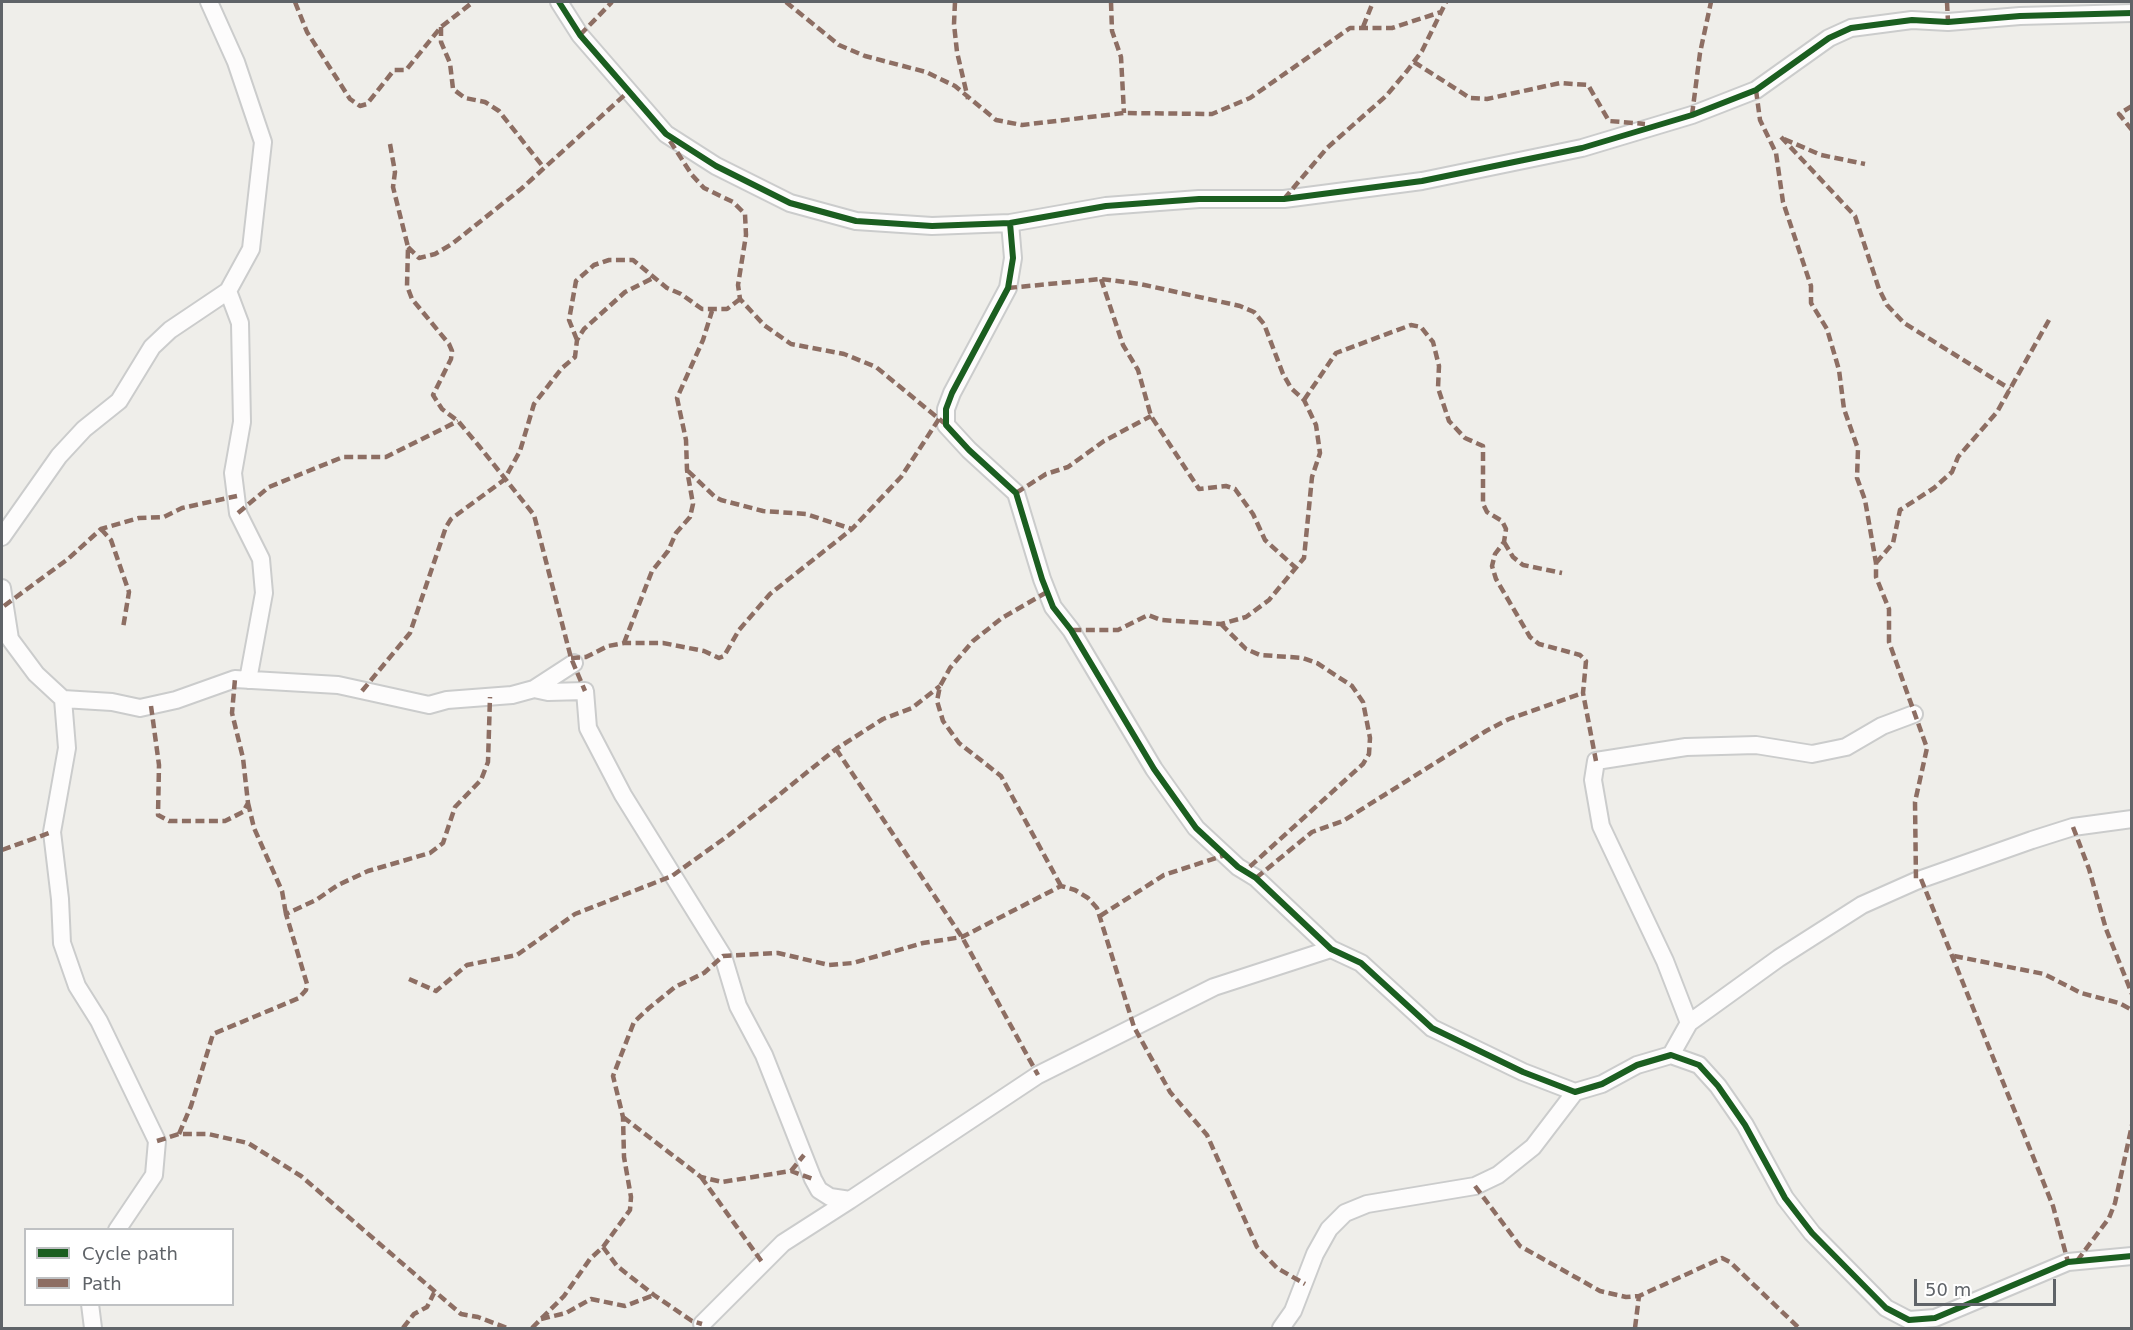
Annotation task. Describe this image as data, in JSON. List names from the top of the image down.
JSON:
{
  "legend": ["Cycle path", "Path"],
  "scale_bar": "50 m"
}
